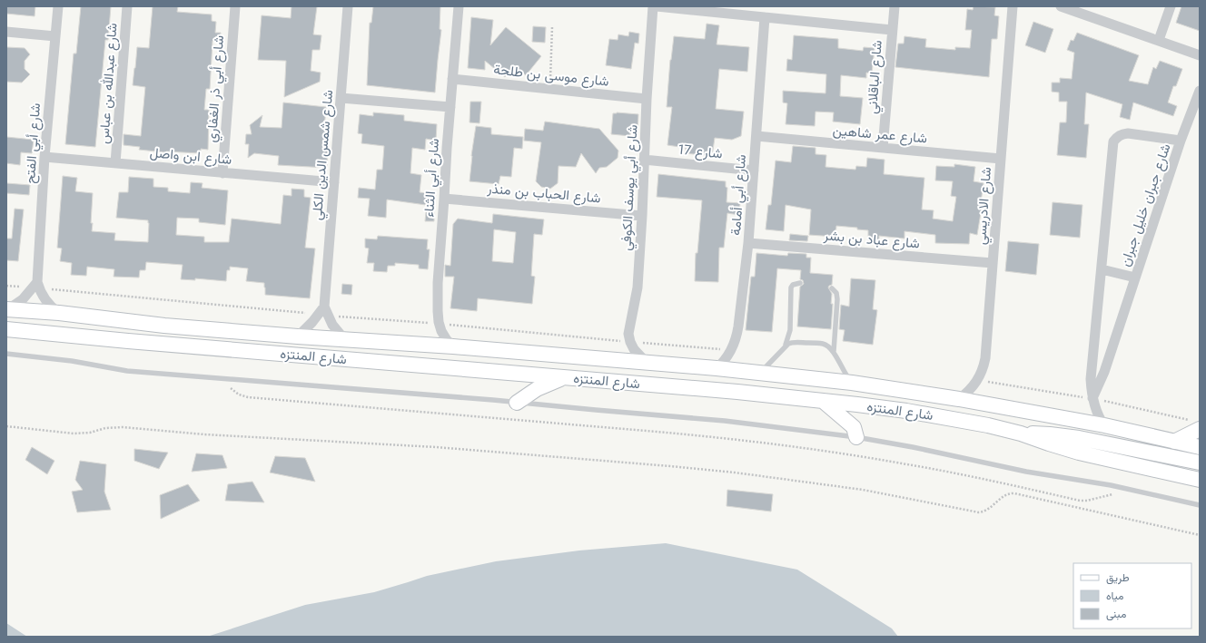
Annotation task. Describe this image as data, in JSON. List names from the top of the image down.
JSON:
{
  "streets": {
    "main road": ["شارع المنتزه"],
    "street": [
      "شارع موسى بن طلحة",
      "شارع الباقلاني",
      "شارع عبدالله بن عباس",
      "شارع أبي ذر الغفاري",
      "شارع عمر شاهين",
      "شارع أبي الفتح",
      "شارع 17",
      "شارع شمس الدين الكلي",
      "شارع ابن واصل",
      "شارع أبي الثناء",
      "شارع أبي يوسف الكوفي",
      "شارع الحباب بن منذر",
      "شارع أبي أمامة",
      "شارع جبران خليل جبران",
      "شارع الادريسي",
      "شارع عباد بن بشر"
    ]
  },
  "crossings": [
    ["شارع موسى بن طلحة", "شارع أبي الثناء"],
    ["شارع موسى بن طلحة", "شارع أبي يوسف الكوفي"],
    ["شارع الباقلاني", "شارع عمر شاهين"],
    ["شارع عبدالله بن عباس", "شارع ابن واصل"],
    ["شارع أبي ذر الغفاري", "شارع ابن واصل"],
    ["شارع عمر شاهين", "شارع أبي أمامة"],
    ["شارع عمر شاهين", "شارع الادريسي"],
    ["شارع أبي الفتح", "شارع ابن واصل"],
    ["شارع 17", "شارع أبي يوسف الكوفي"],
    ["شارع 17", "شارع أبي أمامة"],
    ["شارع شمس الدين الكلي", "شارع ابن واصل"],
    ["شارع أبي الثناء", "شارع الحباب بن منذر"],
    ["شارع أبي الثناء", "شارع المنتزه"],
    ["شارع أبي يوسف الكوفي", "شارع الحباب بن منذر"],
    ["شارع أبي أمامة", "شارع عباد بن بشر"],
    ["شارع أبي أمامة", "شارع المنتزه"],
    ["شارع جبران خليل جبران", "شارع المنتزه"],
    ["شارع الادريسي", "شارع عباد بن بشر"],
    ["شارع الادريسي", "شارع المنتزه"]
  ],
  "legend": ["طريق", "مياه", "مبنى"]
}
